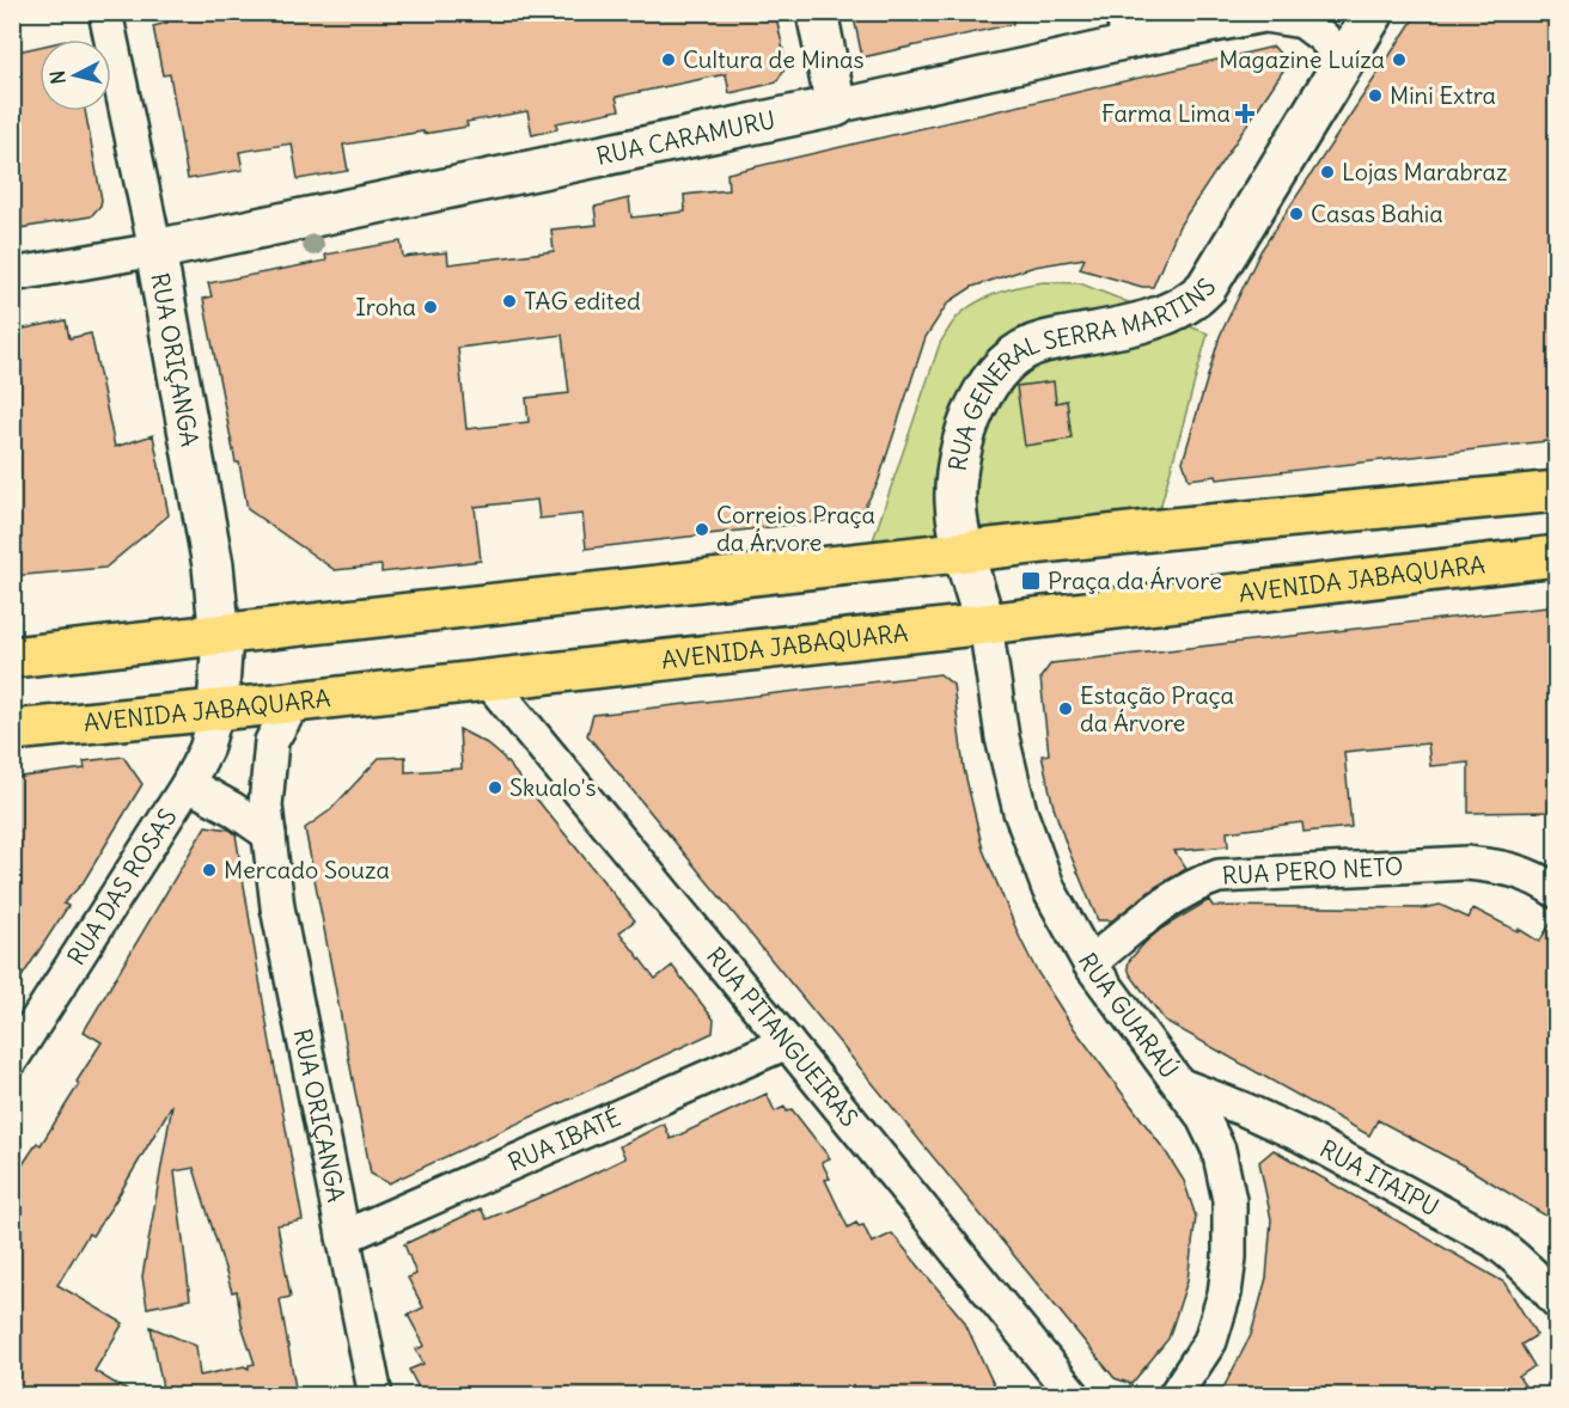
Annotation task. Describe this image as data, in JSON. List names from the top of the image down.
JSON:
{
  "streets": {
    "main road": ["AVENIDA JABAQUARA"],
    "street": [
      "RUA CARAMURU",
      "RUA ORIÇANGA",
      "RUA GENERAL SERRA MARTINS",
      "RUA PERO NETO",
      "RUA DAS ROSAS",
      "RUA GUARAÚ",
      "RUA PITANGUEIRAS",
      "RUA IBATÉ",
      "RUA ITAIPU"
    ]
  },
  "crossings": [
    ["RUA CARAMURU", "RUA ORIÇANGA"],
    ["RUA CARAMURU", "RUA GENERAL SERRA MARTINS"],
    ["RUA ORIÇANGA", "AVENIDA JABAQUARA"],
    ["RUA ORIÇANGA", "RUA DAS ROSAS"],
    ["RUA ORIÇANGA", "RUA IBATÉ"],
    ["RUA GENERAL SERRA MARTINS", "AVENIDA JABAQUARA"],
    ["RUA GENERAL SERRA MARTINS", "RUA GUARAÚ"],
    ["AVENIDA JABAQUARA", "RUA DAS ROSAS"],
    ["AVENIDA JABAQUARA", "RUA GUARAÚ"],
    ["AVENIDA JABAQUARA", "RUA PITANGUEIRAS"],
    ["RUA PERO NETO", "RUA GUARAÚ"],
    ["RUA GUARAÚ", "RUA ITAIPU"],
    ["RUA PITANGUEIRAS", "RUA IBATÉ"]
  ],
  "places": {
    "other": [
      "Cultura de Minas",
      "Magazine Luíza",
      "Mini Extra",
      "Lojas Marabraz",
      "Casas Bahia",
      "TAG edited",
      "Iroha",
      "Correios Praça da Árvore",
      "Estação Praça da Árvore",
      "Skualo's",
      "Mercado Souza"
    ],
    "health": ["Farma Lima"],
    "transit": ["Praça da Árvore"]
  },
  "north": "left"
}
